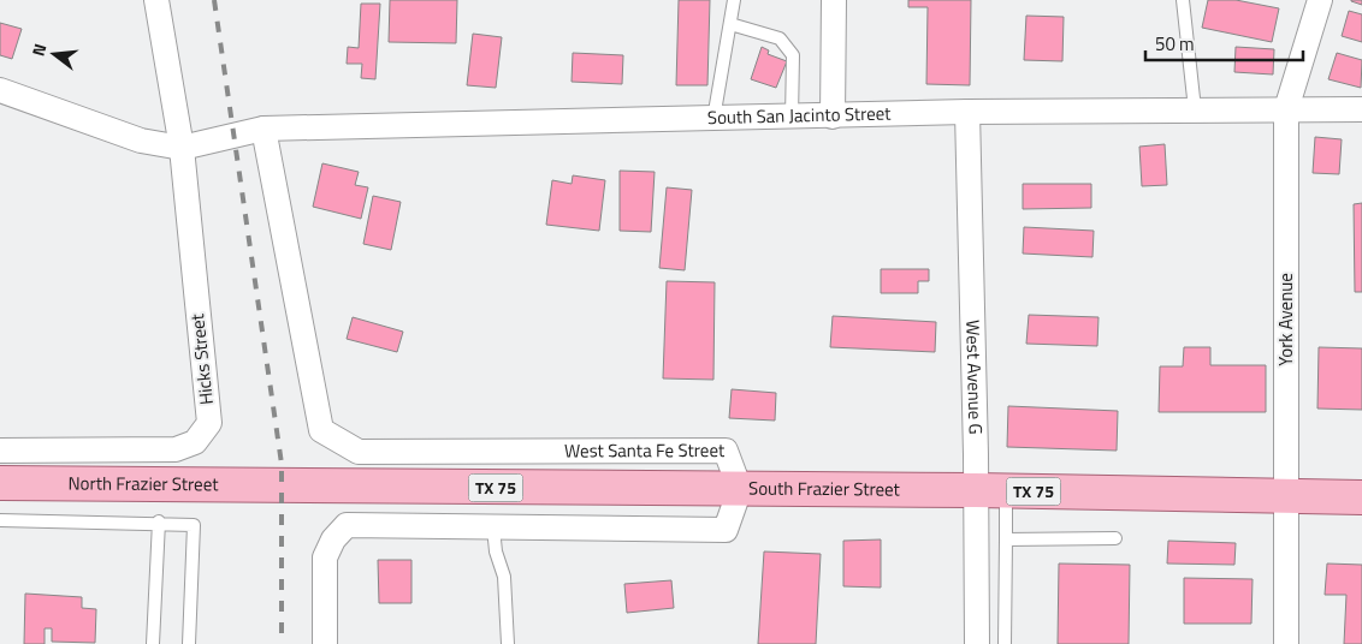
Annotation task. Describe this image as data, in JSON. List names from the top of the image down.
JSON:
{
  "streets": {
    "main road": ["North Frazier Street", "TX 75", "South Frazier Street"],
    "street": [
      "South San Jacinto Street",
      "York Avenue",
      "Hicks Street",
      "West Avenue G",
      "West Santa Fe Street"
    ]
  },
  "crossings": [
    ["South San Jacinto Street", "York Avenue"],
    ["South San Jacinto Street", "Hicks Street"],
    ["South San Jacinto Street", "West Avenue G"],
    ["South San Jacinto Street", "West Santa Fe Street"],
    ["York Avenue", "South Frazier Street"],
    ["West Avenue G", "South Frazier Street"],
    ["West Santa Fe Street", "South Frazier Street"],
    ["North Frazier Street", "South Frazier Street"]
  ],
  "scale_bar": "50 m",
  "north": "left"
}
